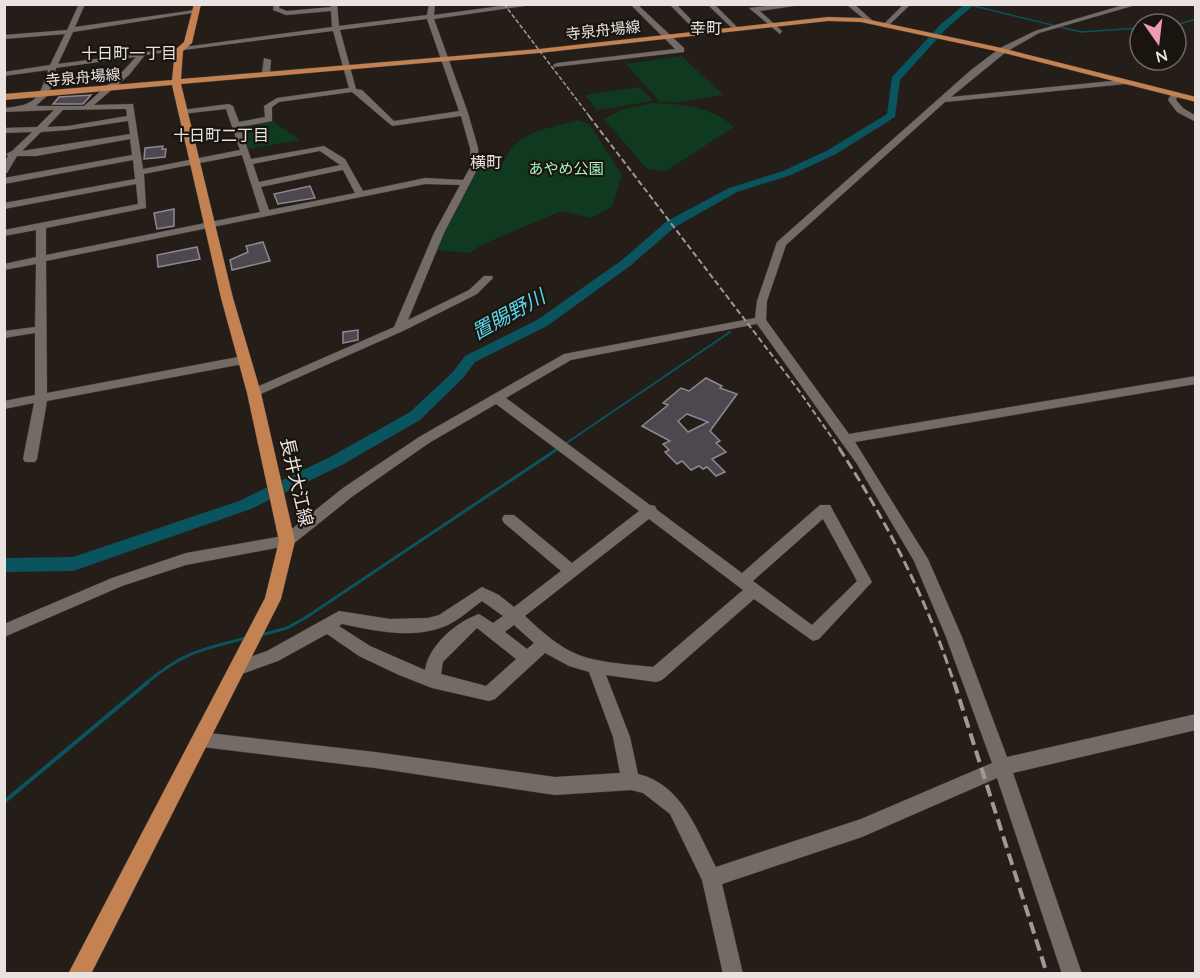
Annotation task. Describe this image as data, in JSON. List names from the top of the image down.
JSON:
{
  "streets": {
    "main road": ["寺泉舟場線", "長井大江線"]
  },
  "crossings": [
    ["寺泉舟場線", "長井大江線"]
  ],
  "districts": [
    "幸町",
    "十日町一丁目",
    "十日町二丁目",
    "横町"
  ],
  "water": ["置賜野川"],
  "parks": ["あやめ公園"],
  "north": "bottom"
}
